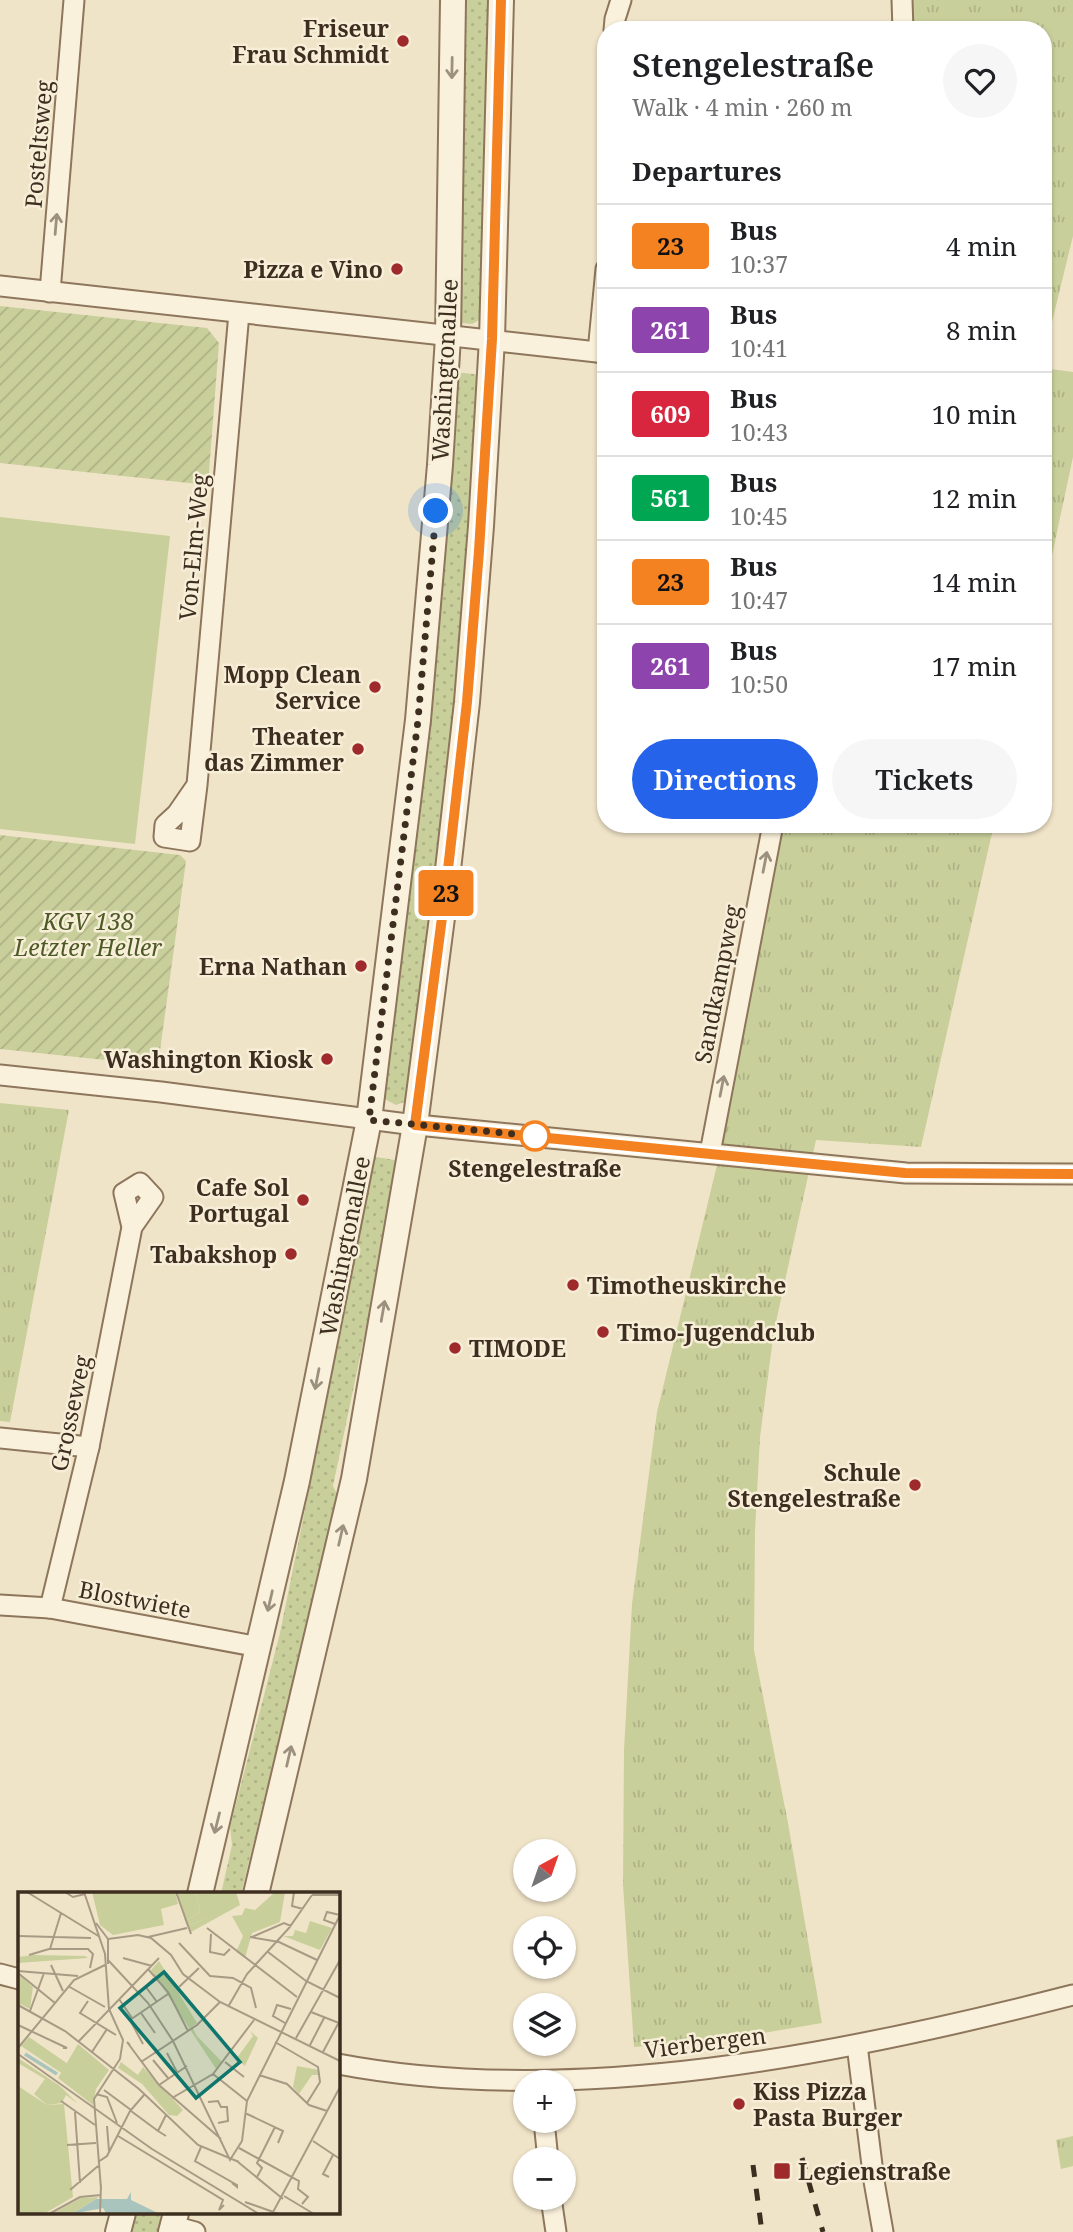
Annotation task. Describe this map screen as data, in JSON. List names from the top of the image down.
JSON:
{
  "streets": {
    "street": [
      "Posteltsweg",
      "Washingtonallee",
      "Von-Elm-Weg",
      "Sandkampweg",
      "Grosseweg",
      "Blostwiete",
      "Vierbergen"
    ]
  },
  "crossings": [
    ["Washingtonallee", "Blostwiete"],
    ["Grosseweg", "Blostwiete"]
  ],
  "one_way": ["Posteltsweg", "Sandkampweg"],
  "parks": ["KGV 138 Letzter Heller"],
  "places": {
    "other": [
      "Friseur Frau Schmidt",
      "Pizza e Vino",
      "Mopp Clean Service",
      "Theater das Zimmer",
      "Erna Nathan",
      "Washington Kiosk",
      "Stengelestraße",
      "Cafe Sol Portugal",
      "Tabakshop",
      "Timotheuskirche",
      "Timo-Jugendclub",
      "TIMODE",
      "Schule Stengelestraße",
      "Kiss Pizza Pasta Burger"
    ],
    "transit": ["Legienstraße"]
  },
  "lines": ["bus line 23"],
  "north": "top right",
  "page": {
    "on_map": "23",
    "heading": [
      ["Stengelestraße", "Walk · 4 min · 260 m"],
      "Departures"
    ],
    "list": [
      {
        "mark": "23",
        "name": "Bus",
        "note": "10:37",
        "value": "4 min"
      },
      {
        "mark": "261",
        "name": "Bus",
        "note": "10:41",
        "value": "8 min"
      },
      {
        "mark": "609",
        "name": "Bus",
        "note": "10:43",
        "value": "10 min"
      },
      {
        "mark": "561",
        "name": "Bus",
        "note": "10:45",
        "value": "12 min"
      },
      {
        "mark": "23",
        "name": "Bus",
        "note": "10:47",
        "value": "14 min"
      },
      {
        "mark": "261",
        "name": "Bus",
        "note": "10:50",
        "value": "17 min"
      }
    ],
    "buttons": ["Directions", "Tickets"],
    "map_buttons": ["+", "−"]
  }
}
